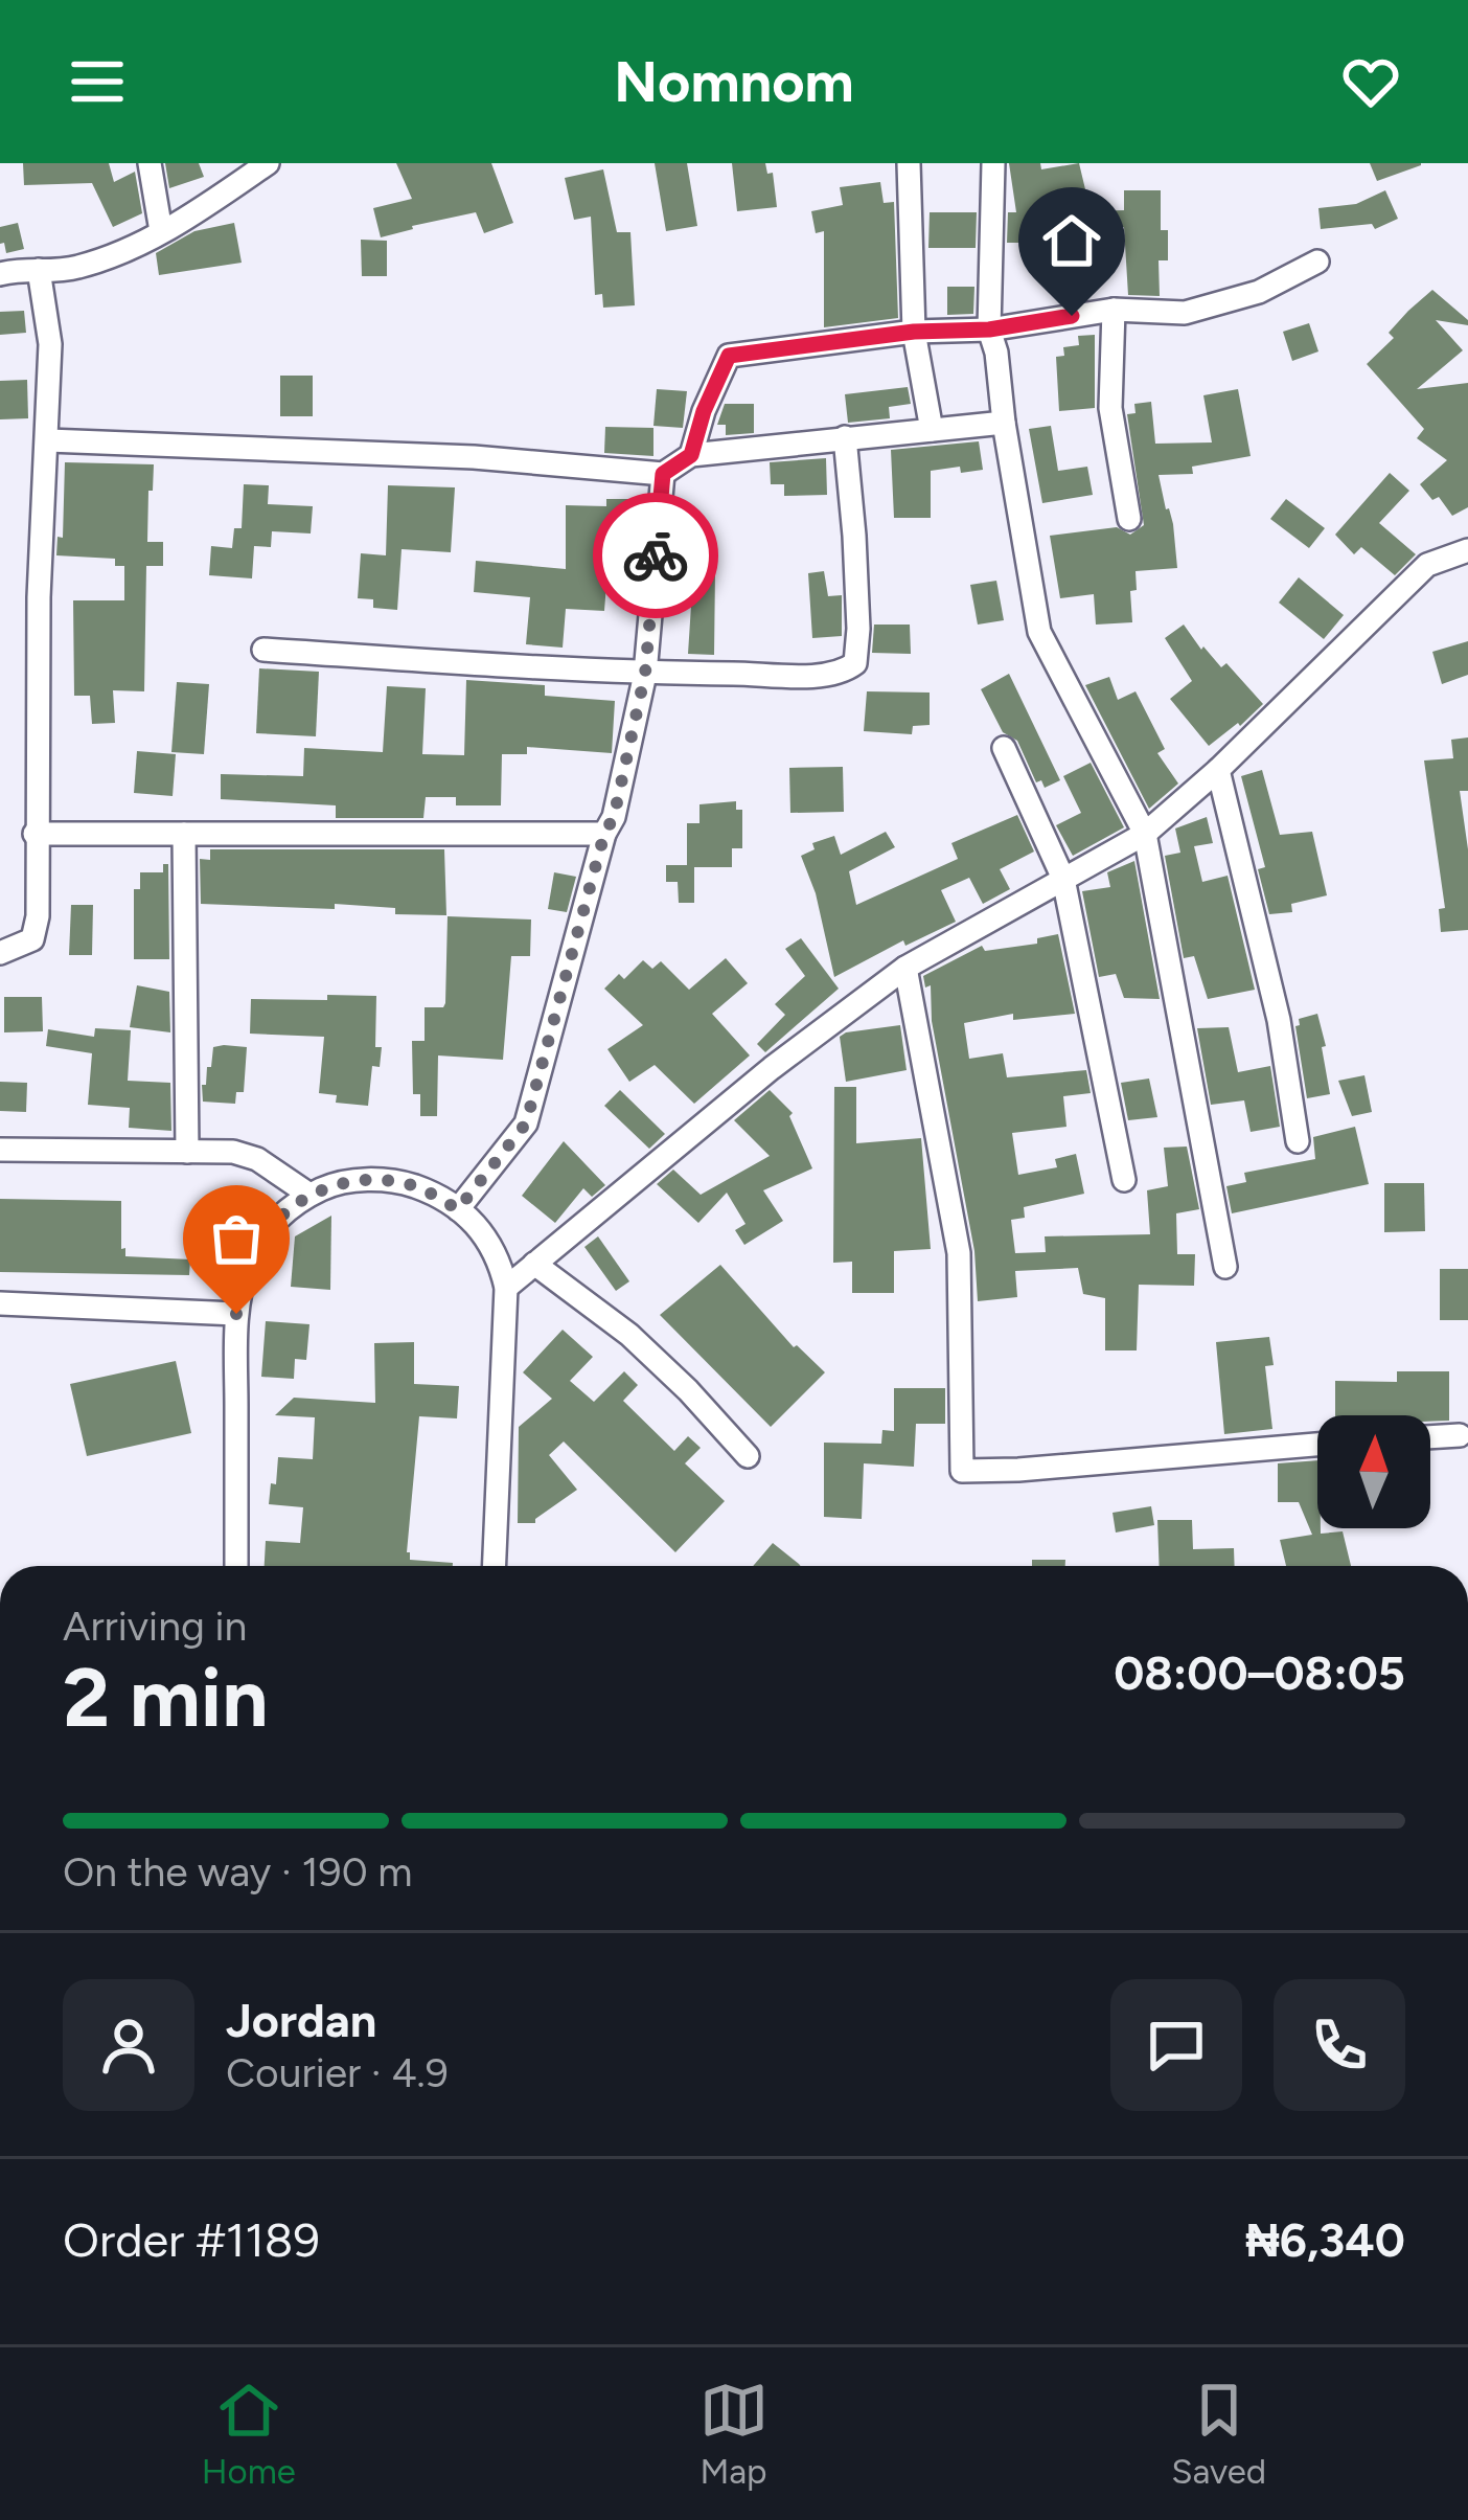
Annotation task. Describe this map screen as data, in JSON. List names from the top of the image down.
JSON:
{
  "north": "top",
  "page": {
    "header": "Nomnom",
    "heading": ["2 min", "Arriving in", "08:00–08:05"],
    "panel": [
      "Jordan",
      "Courier · 4.9",
      "Order #1189",
      "₦6,340"
    ],
    "bar": "On the way · 190 m",
    "tabs": ["Home", "Map", "Saved"]
  }
}
